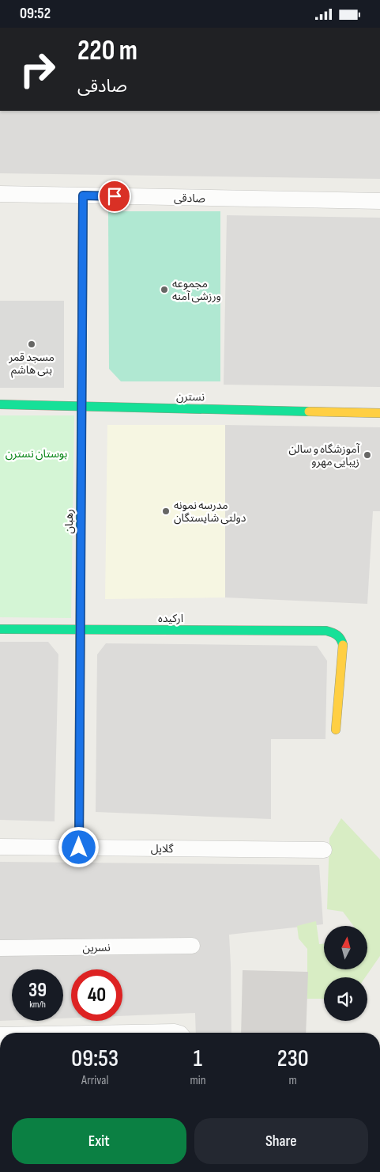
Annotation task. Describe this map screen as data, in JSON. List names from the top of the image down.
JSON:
{
  "streets": {
    "street": [
      "صادقی",
      "نسترن",
      "رهبان",
      "ارکیده",
      "گلایل",
      "نسرین"
    ]
  },
  "crossings": [
    ["صادقی", "رهبان"],
    ["نسترن", "رهبان"],
    ["رهبان", "ارکیده"],
    ["رهبان", "گلایل"]
  ],
  "parks": ["بوستان نسترن"],
  "places": [
    "مجموعه ورزشی آمنه",
    "مسجد قمر بنی هاشم",
    "آموزشگاه و سالن زیبایی مهرو",
    "مدرسه نمونه دولتی شایستگان"
  ],
  "north": "top",
  "page": {
    "status": "09:52",
    "turn": ["220 m", "صادقی"],
    "speed": "39 km/h",
    "limit": "40",
    "eta": [
      "09:53",
      "Arrival",
      "1",
      "min",
      "230",
      "m"
    ],
    "buttons": ["Exit", "Share"]
  }
}
